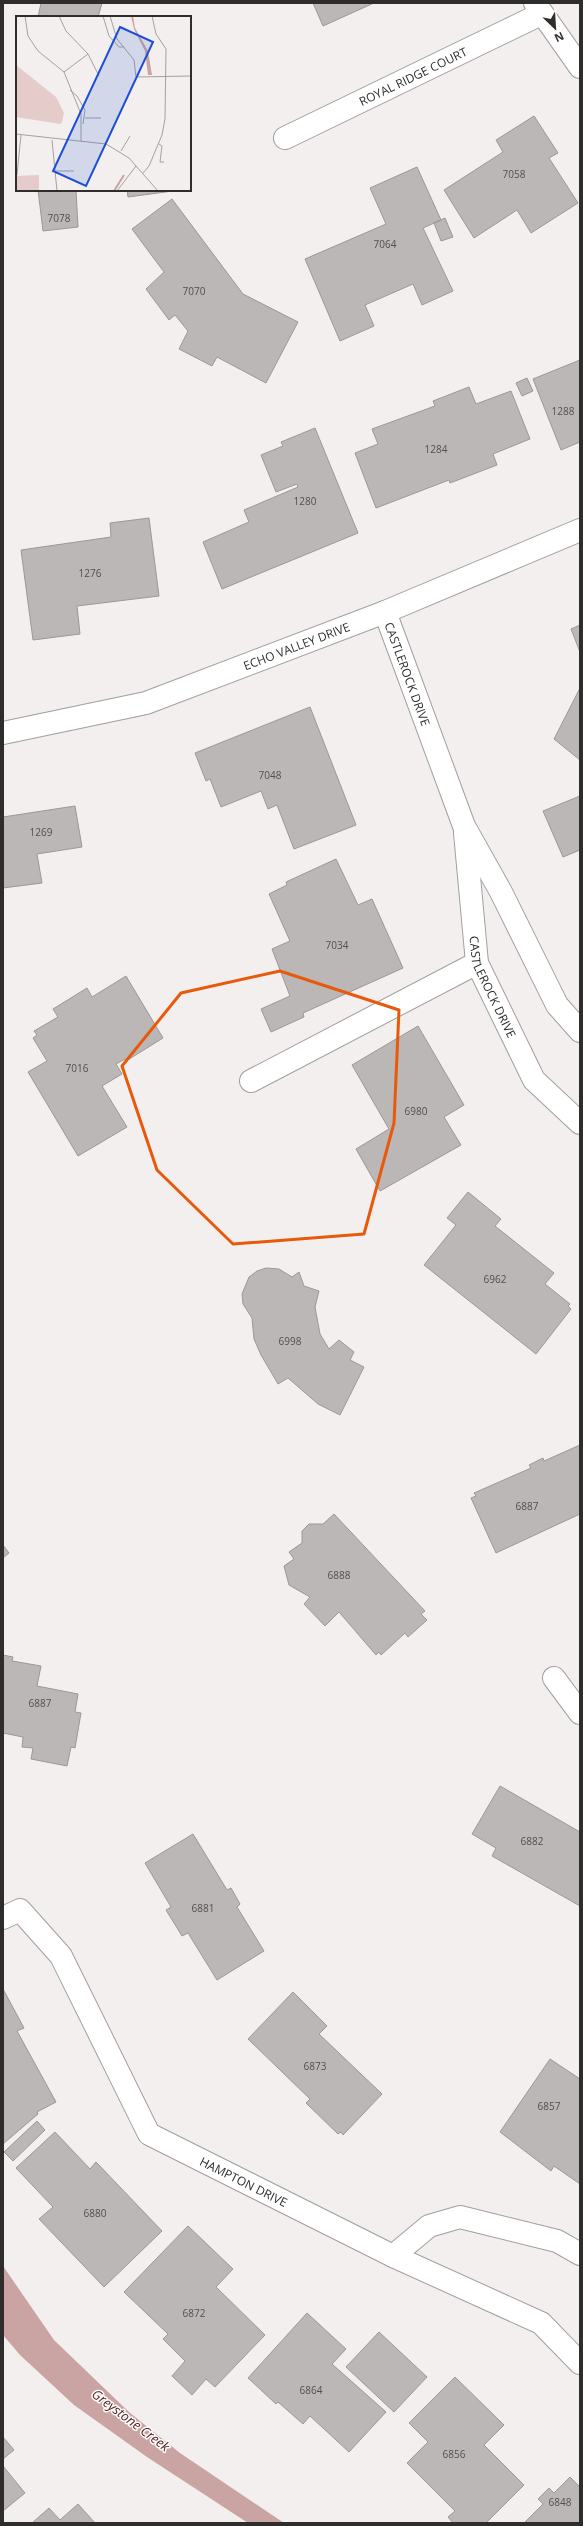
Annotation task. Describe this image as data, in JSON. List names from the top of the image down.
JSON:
{
  "streets": {
    "street": [
      "ROYAL RIDGE COURT",
      "ECHO VALLEY DRIVE",
      "CASTLEROCK DRIVE",
      "HAMPTON DRIVE"
    ]
  },
  "crossings": [
    ["ECHO VALLEY DRIVE", "CASTLEROCK DRIVE"]
  ],
  "water": ["Greystone Creek"],
  "house_numbers": [
    "7058",
    "7078",
    "7064",
    "7070",
    "1288",
    "1284",
    "1280",
    "1276",
    "7048",
    "1269",
    "7034",
    "7016",
    "6980",
    "6962",
    "6998",
    "6887",
    "6888",
    "6887",
    "6882",
    "6881",
    "6873",
    "6857",
    "6880",
    "6872",
    "6864",
    "6856",
    "6848"
  ],
  "north": "bottom right"
}
